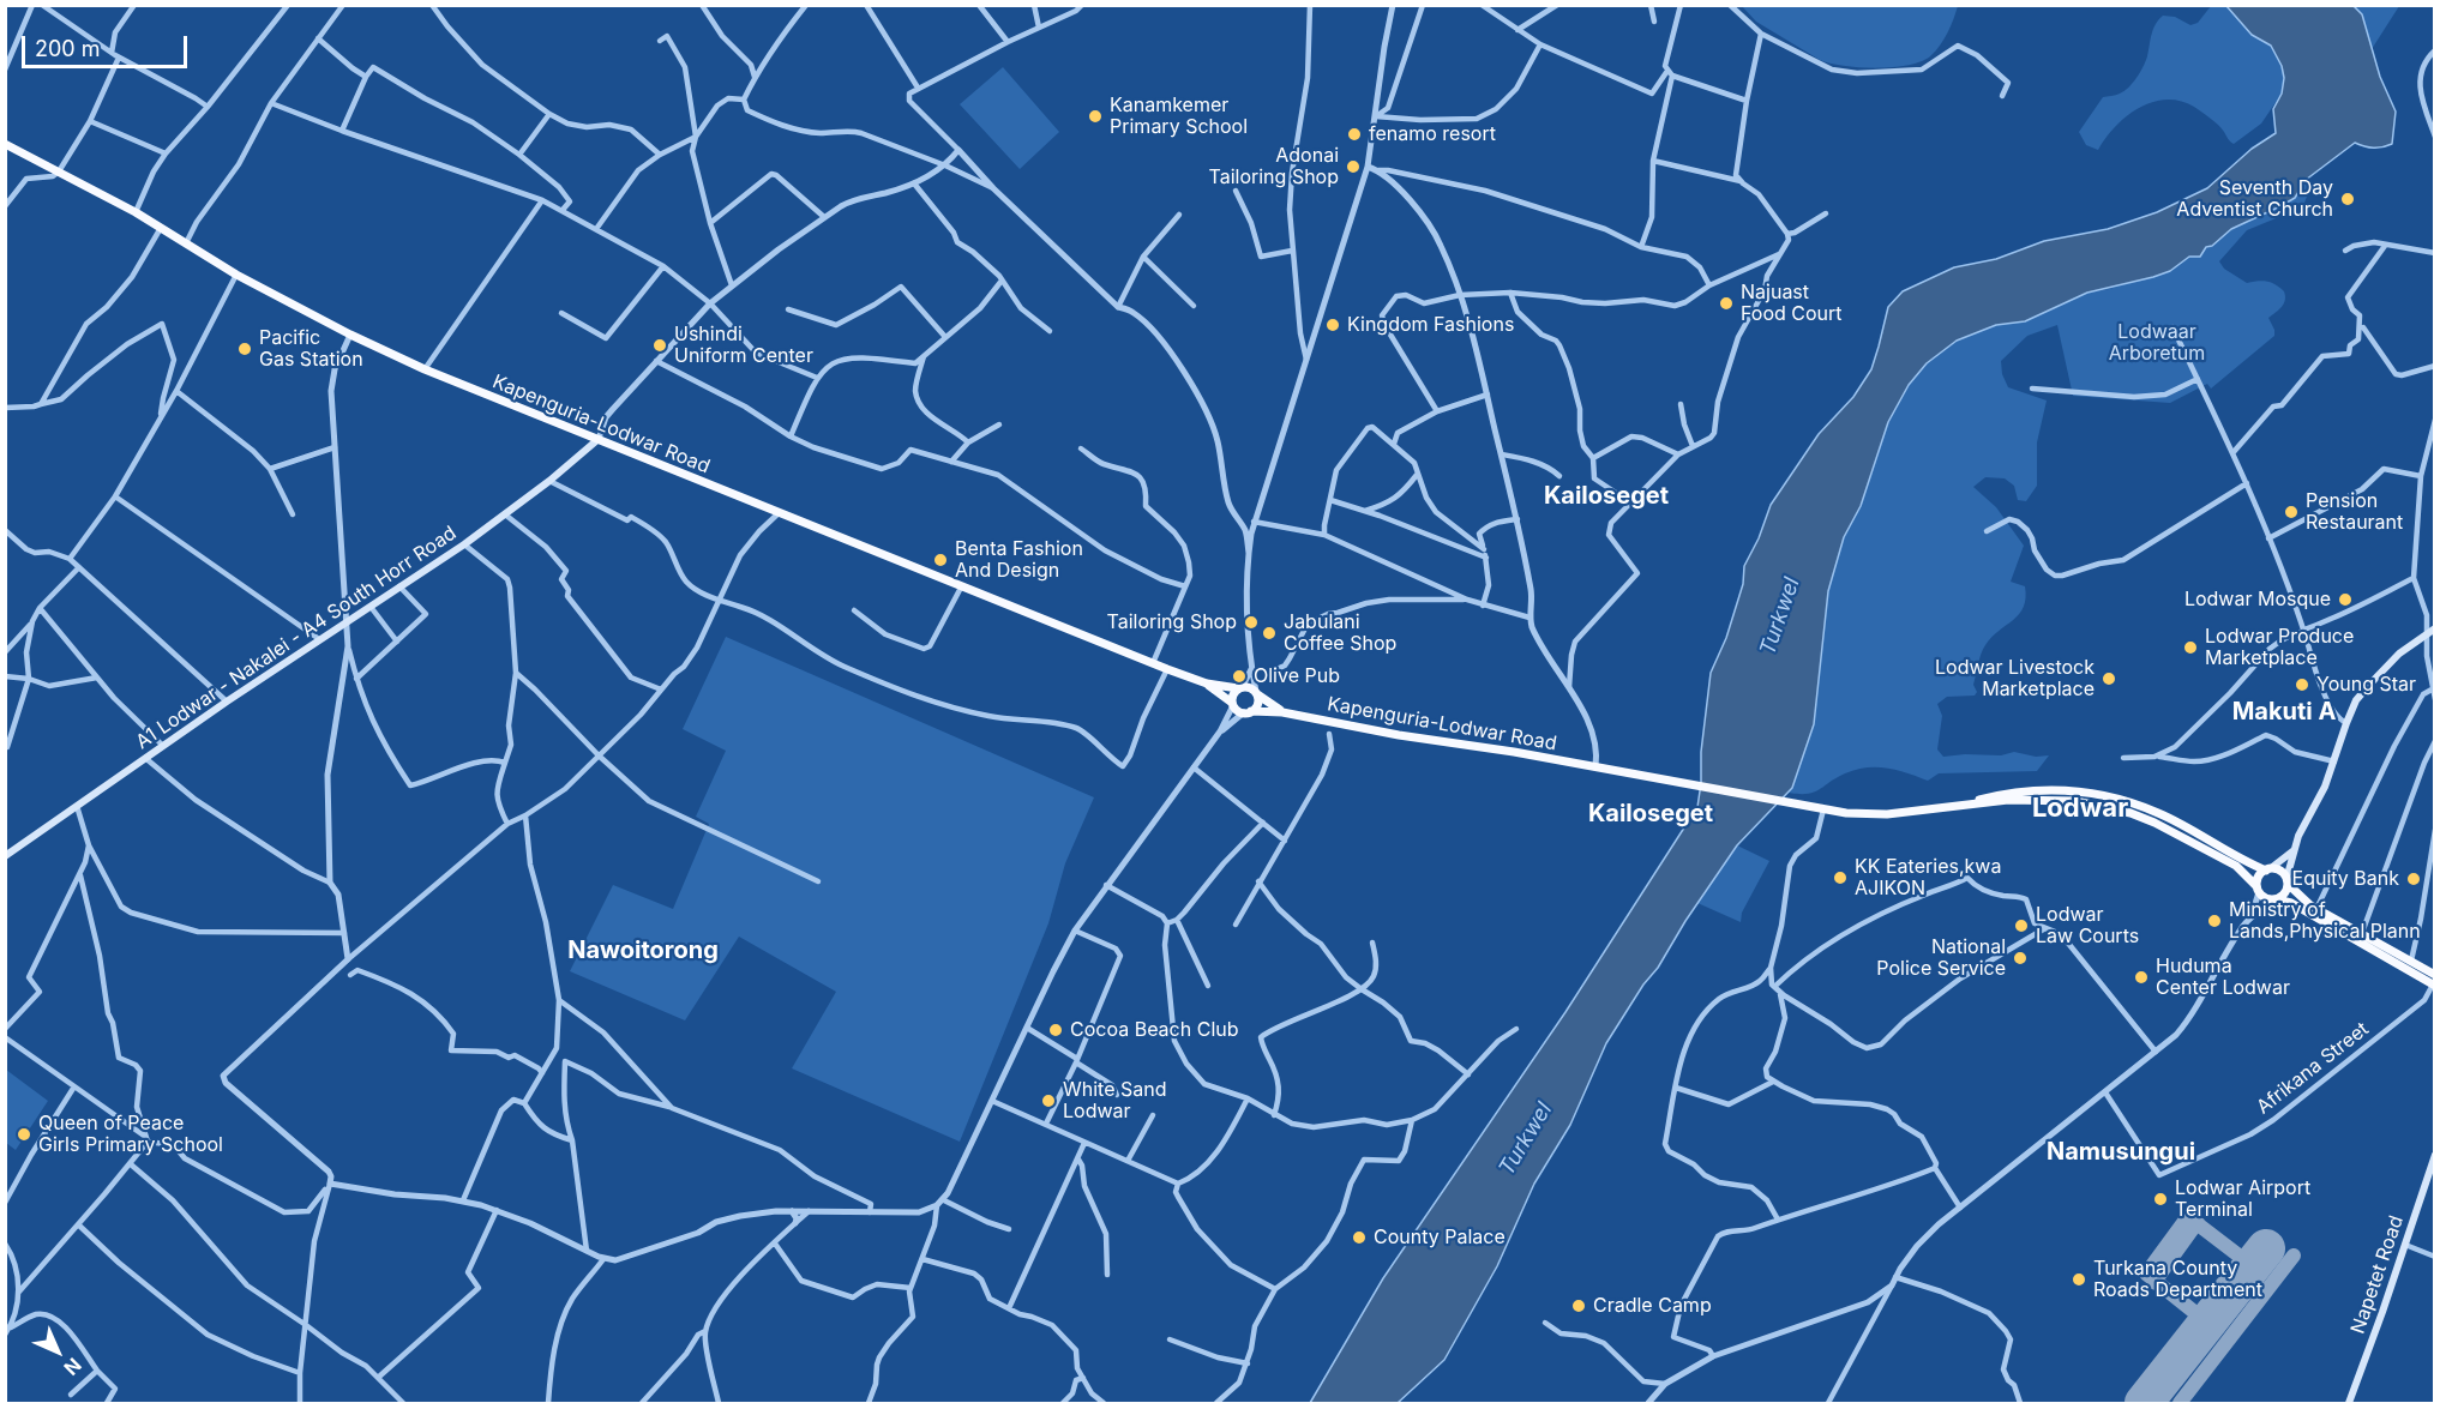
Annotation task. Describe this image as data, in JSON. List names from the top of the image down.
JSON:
{
  "streets": {
    "highway": ["Kapenguria-Lodwar Road"],
    "main road": ["A1 Lodwar - Nakalei - A4 South Horr Road", "Napetet Road"],
    "street": ["Afrikana Street"]
  },
  "crossings": [
    ["Kapenguria-Lodwar Road", "A1 Lodwar - Nakalei - A4 South Horr Road"]
  ],
  "districts": [
    "Kailoseget",
    "Makuti A",
    "Lodwar",
    "Kailoseget",
    "Nawoitorong",
    "Namusungui"
  ],
  "water": ["Turkwel"],
  "parks": ["Lodwaar Arboretum"],
  "places": [
    "Kanamkemer Primary School",
    "fenamo resort",
    "Adonai Tailoring Shop",
    "Seventh Day Adventist Church",
    "Najuast Food Court",
    "Kingdom Fashions",
    "Ushindi Uniform Center",
    "Pacific Gas Station",
    "Pension Restaurant",
    "Benta Fashion And Design",
    "Lodwar Mosque",
    "Tailoring Shop",
    "Jabulani Coffee Shop",
    "Lodwar Produce Marketplace",
    "Olive Pub",
    "Lodwar Livestock Marketplace",
    "Young Star",
    "KK Eateries,kwa AJIKON",
    "Equity Bank",
    "Ministry of Lands,Physical Plann",
    "Lodwar Law Courts",
    "National Police Service",
    "Huduma Center Lodwar",
    "Cocoa Beach Club",
    "White Sand Lodwar",
    "Queen of Peace Girls Primary School",
    "Lodwar Airport Terminal",
    "County Palace",
    "Turkana County Roads Department",
    "Cradle Camp"
  ],
  "scale_bar": "200 m",
  "north": "bottom right"
}
